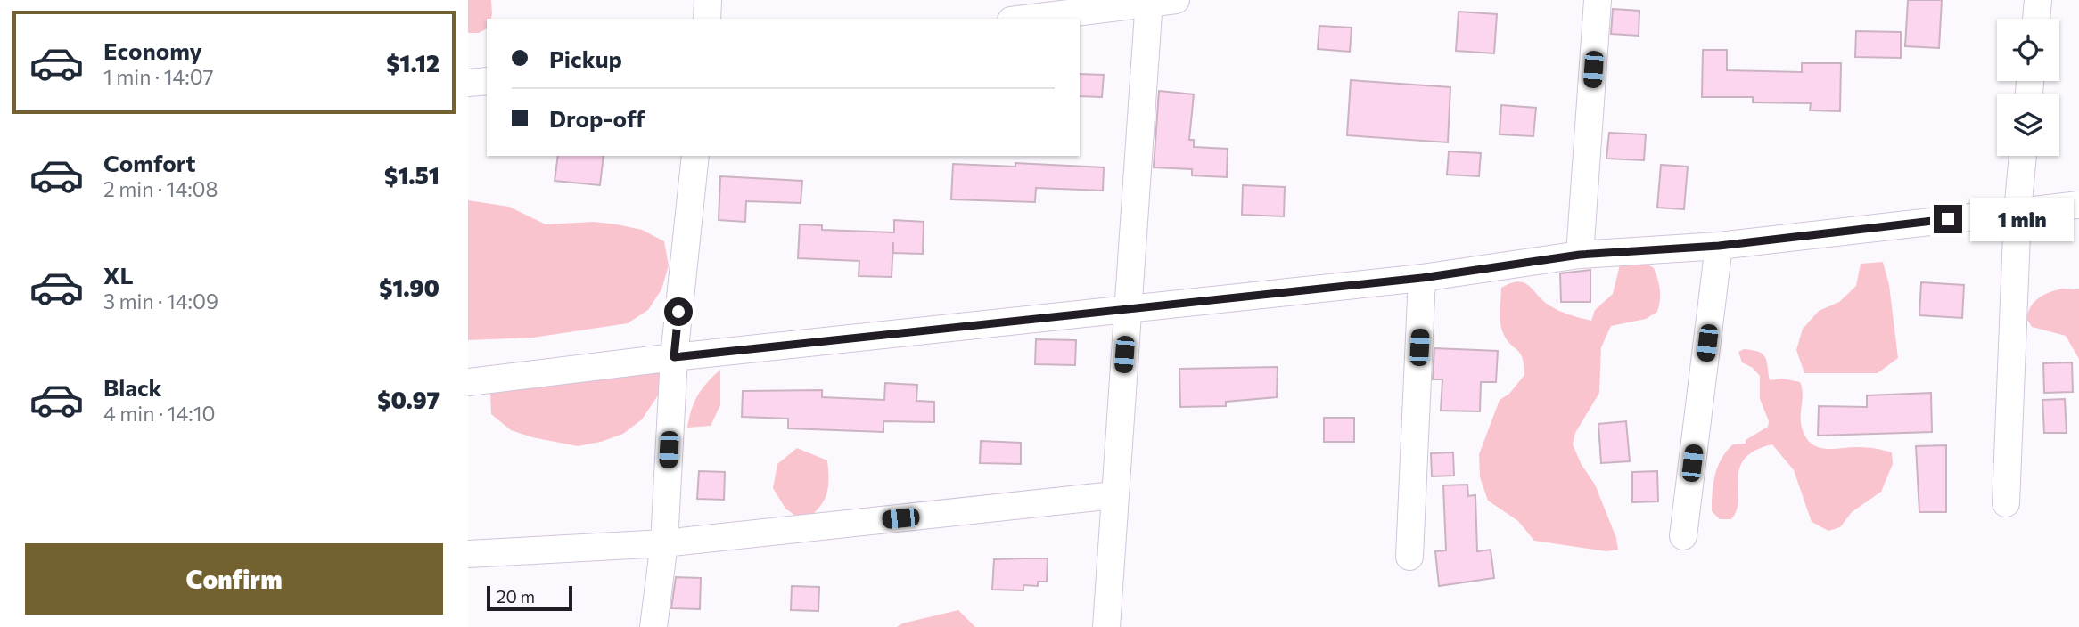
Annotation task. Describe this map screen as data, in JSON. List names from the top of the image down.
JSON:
{
  "scale_bar": "20 m",
  "page": {
    "list": [
      {
        "name": "Economy",
        "note": "1 min · 14:07",
        "value": "$1.12"
      },
      {
        "name": "Comfort",
        "note": "2 min · 14:08",
        "value": "$1.51"
      },
      {
        "name": "XL",
        "note": "3 min · 14:09",
        "value": "$1.90"
      },
      {
        "name": "Black",
        "note": "4 min · 14:10",
        "value": "$0.97"
      }
    ],
    "banner": ["Pickup", "Drop-off"],
    "bubble": "1 min",
    "buttons": "Confirm",
    "scale": "20 m"
  }
}
